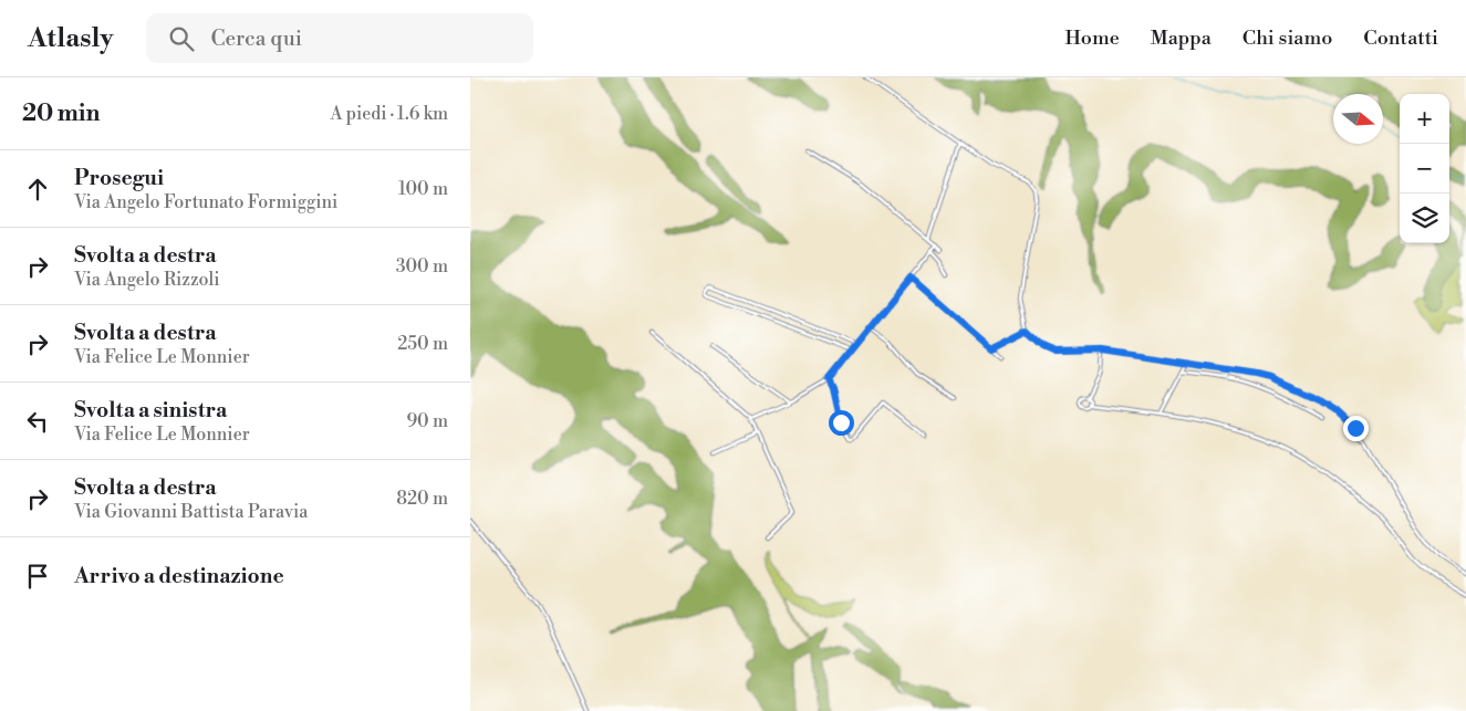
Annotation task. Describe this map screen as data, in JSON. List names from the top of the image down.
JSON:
{
  "north": "right",
  "page": {
    "header": "Atlasly",
    "search": "Cerca qui",
    "nav": [
      "Home",
      "Mappa",
      "Chi siamo",
      "Contatti"
    ],
    "heading": ["20 min", "A piedi · 1.6 km"],
    "map_buttons": ["+", "−"],
    "list": [
      ["Prosegui", "Via Angelo Fortunato Formiggini", "100 m"],
      ["Svolta a destra", "Via Angelo Rizzoli", "300 m"],
      ["Svolta a destra", "Via Felice Le Monnier", "250 m"],
      ["Svolta a sinistra", "Via Felice Le Monnier", "90 m"],
      ["Svolta a destra", "Via Giovanni Battista Paravia", "820 m"],
      "Arrivo a destinazione"
    ]
  }
}
